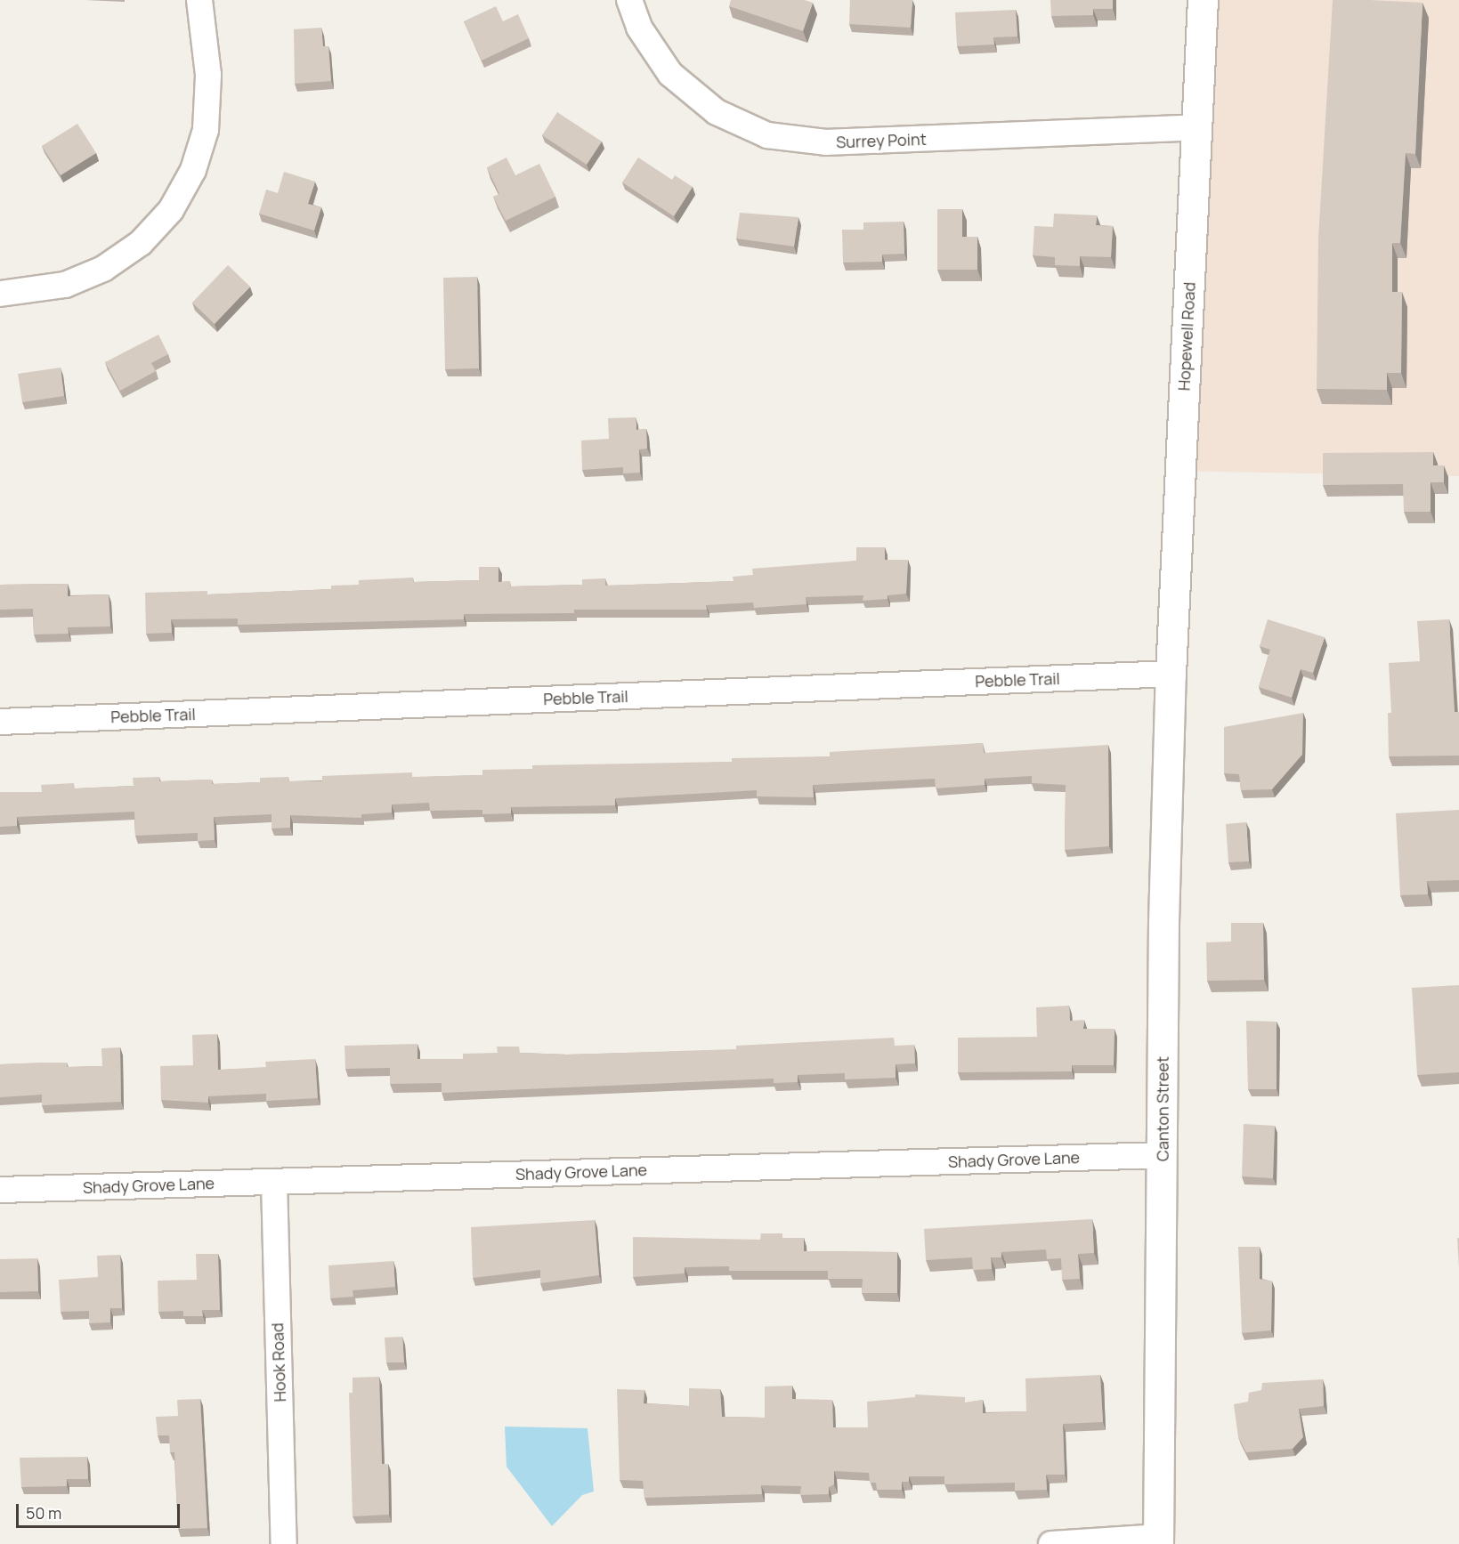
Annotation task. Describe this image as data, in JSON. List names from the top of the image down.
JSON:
{
  "streets": {
    "street": [
      "Surrey Point",
      "Hopewell Road",
      "Pebble Trail",
      "Canton Street",
      "Shady Grove Lane",
      "Hook Road"
    ]
  },
  "crossings": [
    ["Surrey Point", "Hopewell Road"],
    ["Hopewell Road", "Pebble Trail"],
    ["Hopewell Road", "Canton Street"],
    ["Pebble Trail", "Canton Street"],
    ["Canton Street", "Shady Grove Lane"],
    ["Shady Grove Lane", "Hook Road"]
  ],
  "scale_bar": "50 m"
}
